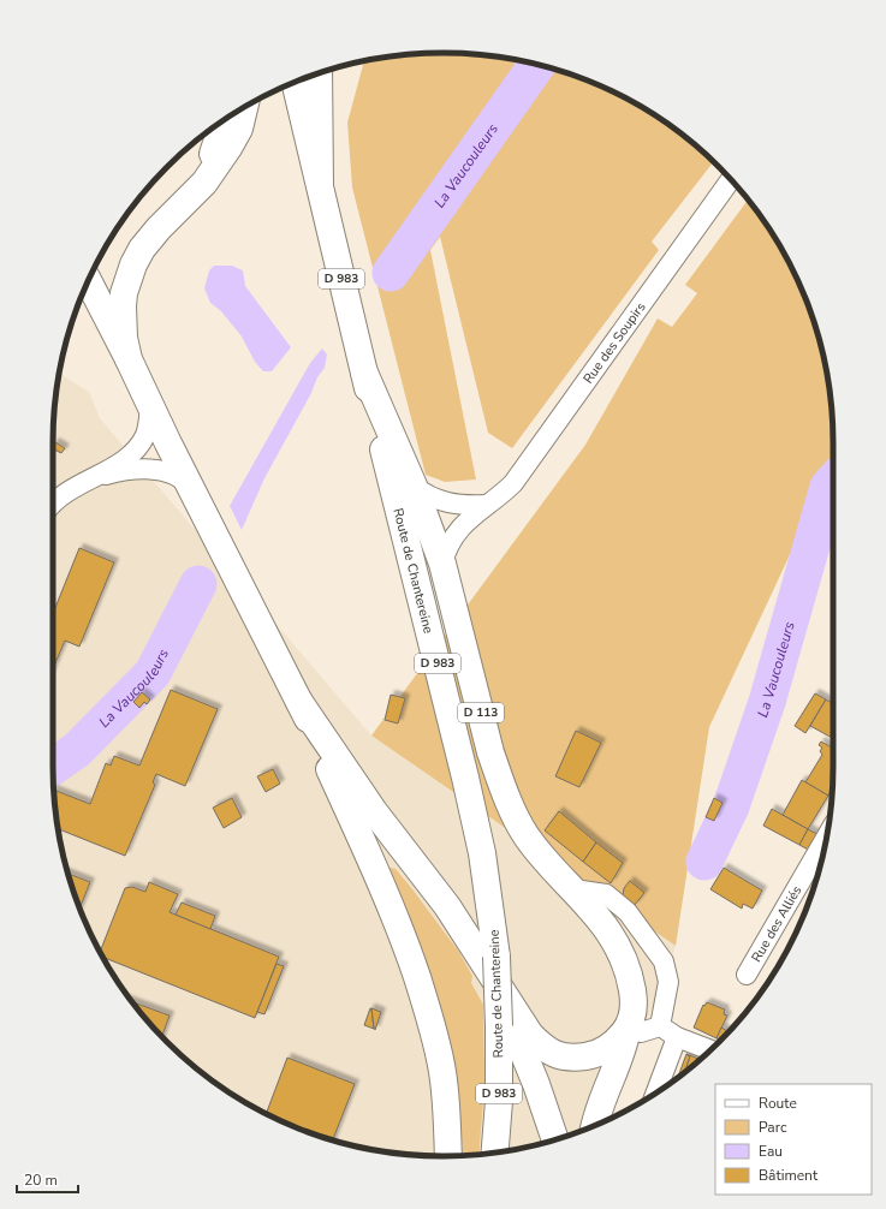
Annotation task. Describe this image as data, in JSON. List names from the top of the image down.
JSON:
{
  "streets": {
    "main road": ["D 983", "Route de Chantereine", "D 113"],
    "street": ["Rue des Soupirs", "Rue des Alliés"]
  },
  "crossings": [
    ["D 983", "Route de Chantereine"],
    ["Rue des Soupirs", "D 113"],
    ["Route de Chantereine", "D 113"]
  ],
  "water": ["La Vaucouleurs"],
  "legend": [
    "Route",
    "Parc",
    "Eau",
    "Bâtiment"
  ],
  "scale_bar": "20 m"
}
